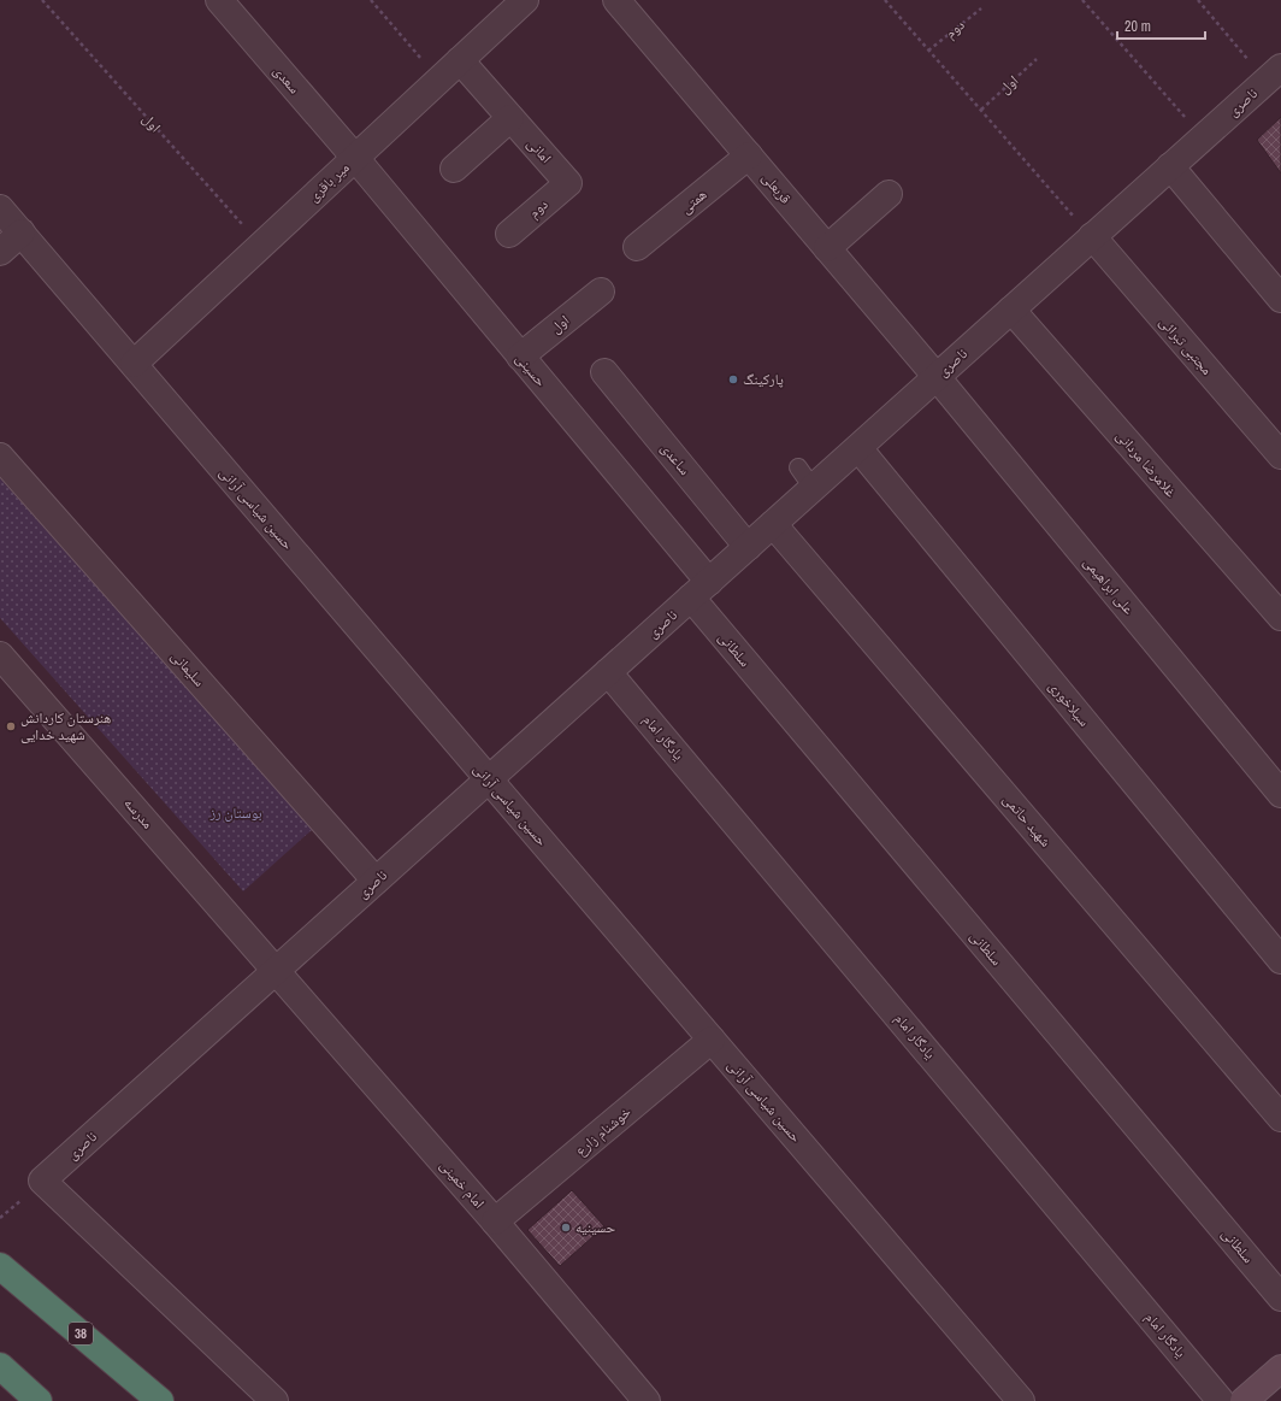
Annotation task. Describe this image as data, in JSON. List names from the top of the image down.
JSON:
{
  "streets": {
    "highway": ["38"],
    "street": [
      "دوم",
      "سعدی",
      "اول",
      "ناصری",
      "امانی",
      "میر باقری",
      "قربعلی",
      "همتی",
      "مجتبی تبرائی",
      "حسینی",
      "ساعدی",
      "غلامرضا مردانی",
      "حسین شیاسی آرانی",
      "علی ابراهیمی",
      "سلطانی",
      "سلیمانی",
      "سیلاخوری",
      "یادگار امام",
      "مدرسه",
      "شهید حاتمی",
      "خوشنام زارع",
      "امام خمینی"
    ]
  },
  "crossings": [
    ["دوم", "امانی"],
    ["سعدی", "میر باقری"],
    ["سعدی", "حسینی"],
    ["اول", "میر باقری"],
    ["اول", "حسینی"],
    ["ناصری", "قربعلی"],
    ["ناصری", "مجتبی تبرائی"],
    ["ناصری", "حسینی"],
    ["ناصری", "ساعدی"],
    ["ناصری", "غلامرضا مردانی"],
    ["ناصری", "حسین شیاسی آرانی"],
    ["ناصری", "علی ابراهیمی"],
    ["ناصری", "سلطانی"],
    ["ناصری", "سلیمانی"],
    ["ناصری", "سیلاخوری"],
    ["ناصری", "یادگار امام"],
    ["ناصری", "مدرسه"],
    ["ناصری", "شهید حاتمی"],
    ["ناصری", "امام خمینی"],
    ["امانی", "میر باقری"],
    ["میر باقری", "حسینی"],
    ["میر باقری", "حسین شیاسی آرانی"],
    ["قربعلی", "همتی"],
    ["قربعلی", "علی ابراهیمی"],
    ["حسینی", "سلطانی"],
    ["حسین شیاسی آرانی", "خوشنام زارع"],
    ["مدرسه", "امام خمینی"],
    ["خوشنام زارع", "امام خمینی"]
  ],
  "parks": ["بوستان رز"],
  "places": ["پارکینگ", "هنرستان کاردانش شهید خدایی", "حسینیه"],
  "scale_bar": "20 m"
}
